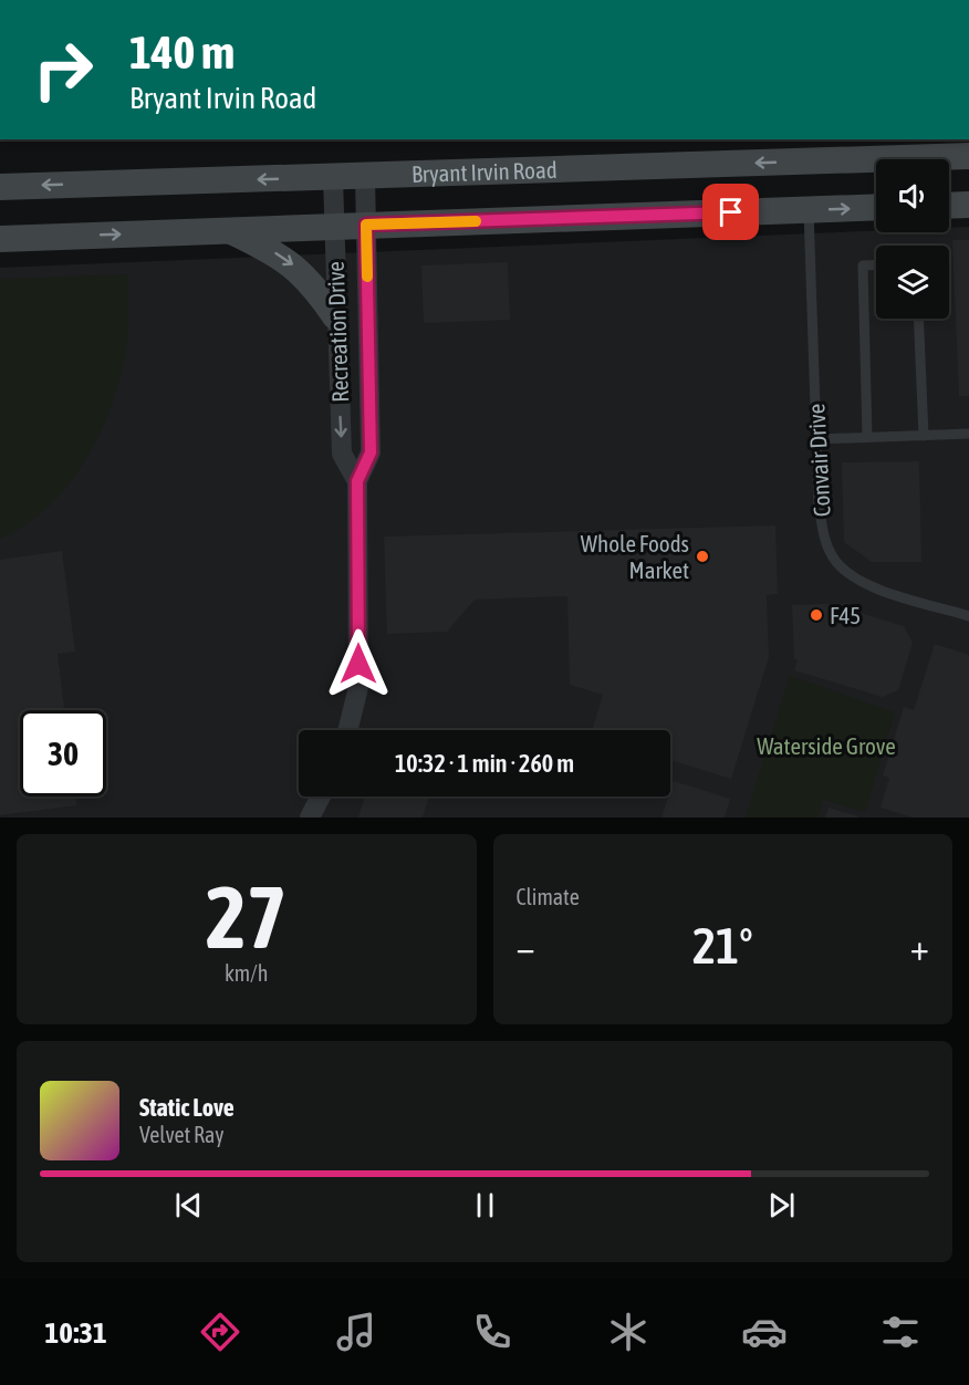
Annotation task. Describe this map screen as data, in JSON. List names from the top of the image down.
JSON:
{
  "streets": {
    "main road": ["Bryant Irvin Road"],
    "street": ["Recreation Drive"],
    "lane": ["Convair Drive"]
  },
  "crossings": [
    ["Bryant Irvin Road", "Recreation Drive"]
  ],
  "parks": ["Waterside Grove"],
  "places": ["Whole Foods Market", "F45"],
  "page": {
    "turn": ["140 m", "Bryant Irvin Road"],
    "limit": "30",
    "trip": "10:32 · 1 min · 260 m",
    "tile": [
      ["27", "km/h"],
      "Climate"
    ],
    "heat": ["−", "21°", "+"],
    "song": ["Static Love", "Velvet Ray"],
    "tabs": "10:31"
  }
}
